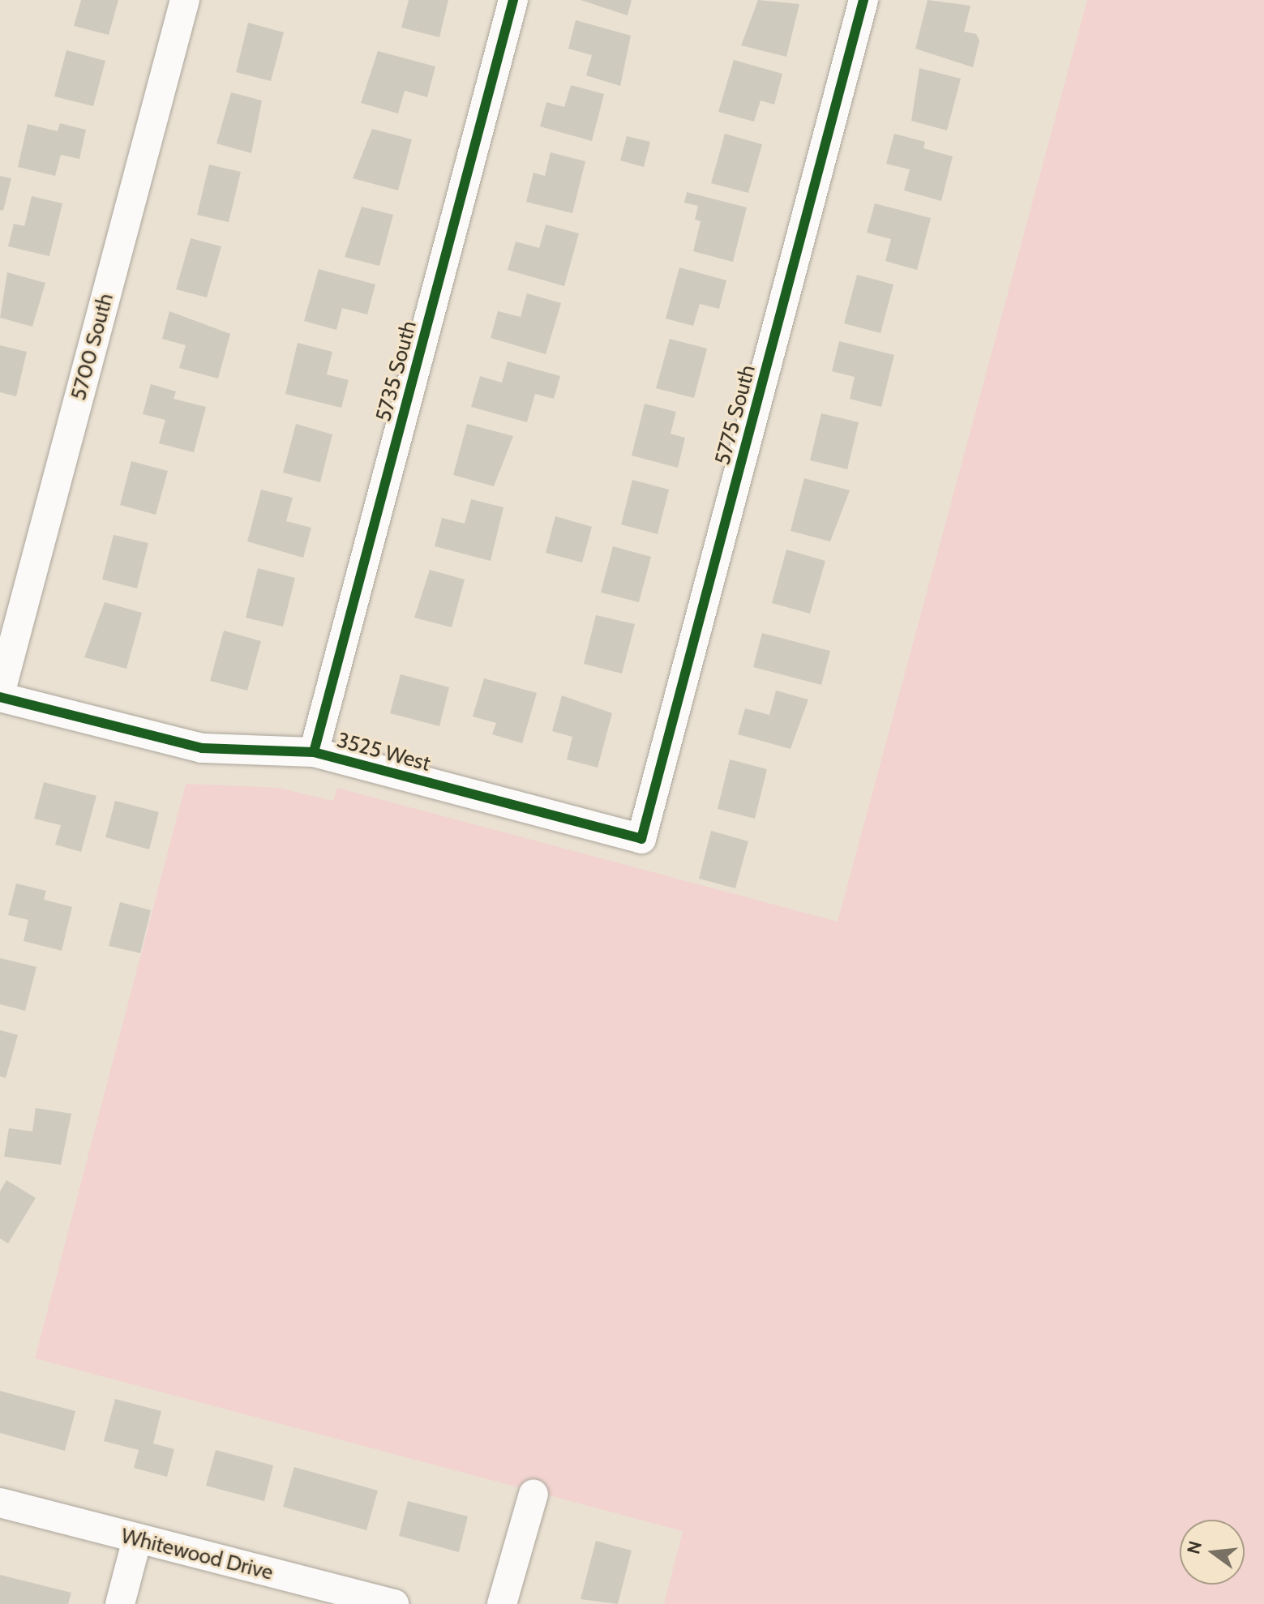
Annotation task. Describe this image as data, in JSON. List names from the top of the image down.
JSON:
{
  "streets": {
    "street": [
      "5700 South",
      "5735 South",
      "5775 South",
      "3525 West",
      "Whitewood Drive"
    ]
  },
  "crossings": [
    ["5700 South", "3525 West"],
    ["5735 South", "3525 West"],
    ["5775 South", "3525 West"]
  ],
  "north": "left"
}
